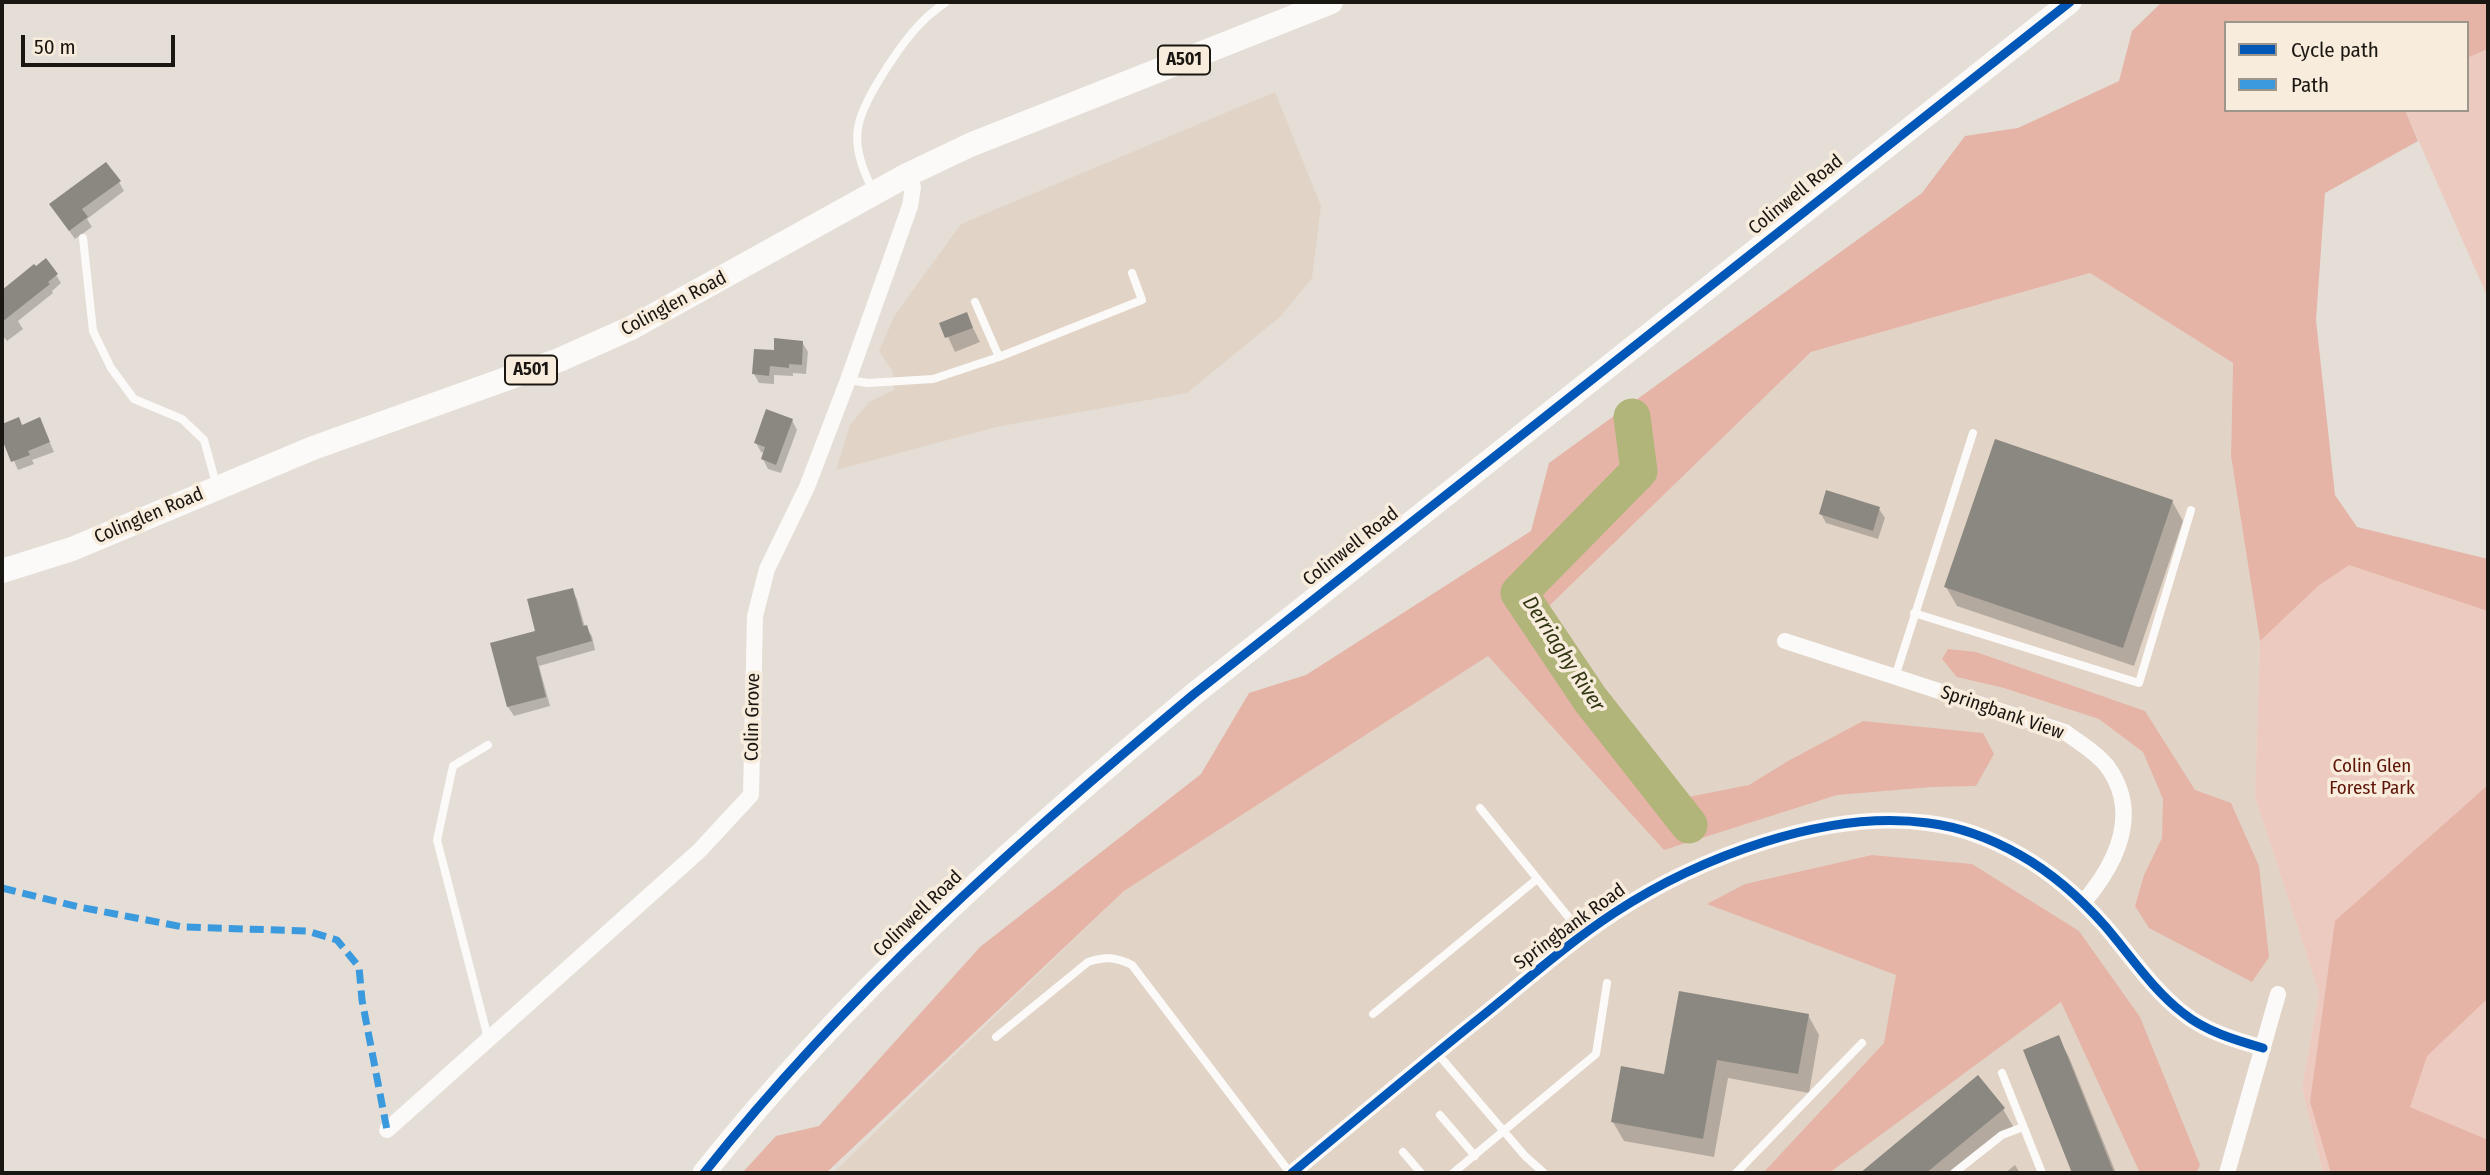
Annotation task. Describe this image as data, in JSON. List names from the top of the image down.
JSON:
{
  "streets": {
    "main road": ["A501", "Colinglen Road"],
    "street": [
      "Colinwell Road",
      "Springbank View",
      "Colin Grove",
      "Springbank Road"
    ]
  },
  "crossings": [
    ["Colinglen Road", "Colin Grove"],
    ["Springbank View", "Springbank Road"]
  ],
  "water": ["Derriaghy River"],
  "parks": ["Colin Glen Forest Park"],
  "legend": ["Cycle path", "Path"],
  "scale_bar": "50 m"
}
